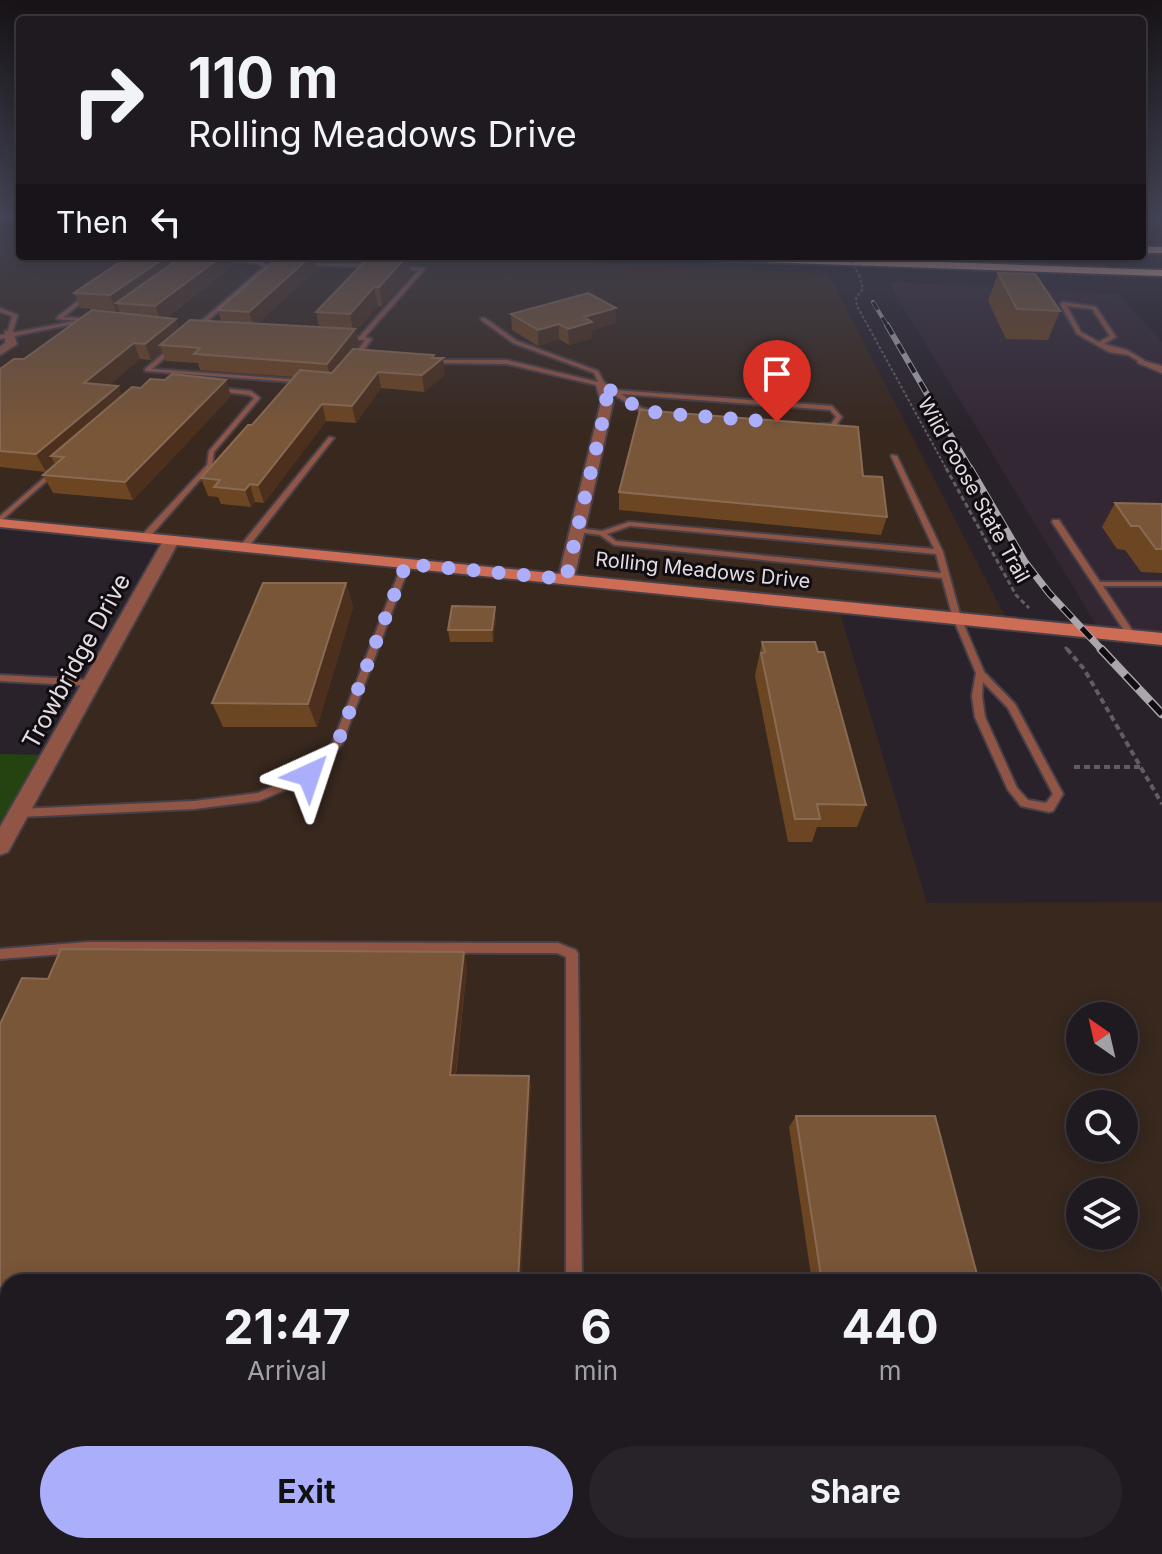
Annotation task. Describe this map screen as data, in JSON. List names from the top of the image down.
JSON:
{
  "streets": {
    "main road": ["Rolling Meadows Drive"],
    "street": ["Trowbridge Drive"],
    "path": ["Wild Goose State Trail"]
  },
  "crossings": [
    ["Wild Goose State Trail", "Rolling Meadows Drive"],
    ["Rolling Meadows Drive", "Trowbridge Drive"]
  ],
  "north": "top left",
  "page": {
    "turn": ["110 m", "Rolling Meadows Drive"],
    "then": "Then",
    "eta": [
      "21:47",
      "Arrival",
      "6",
      "min",
      "440",
      "m"
    ],
    "buttons": ["Exit", "Share"]
  }
}
